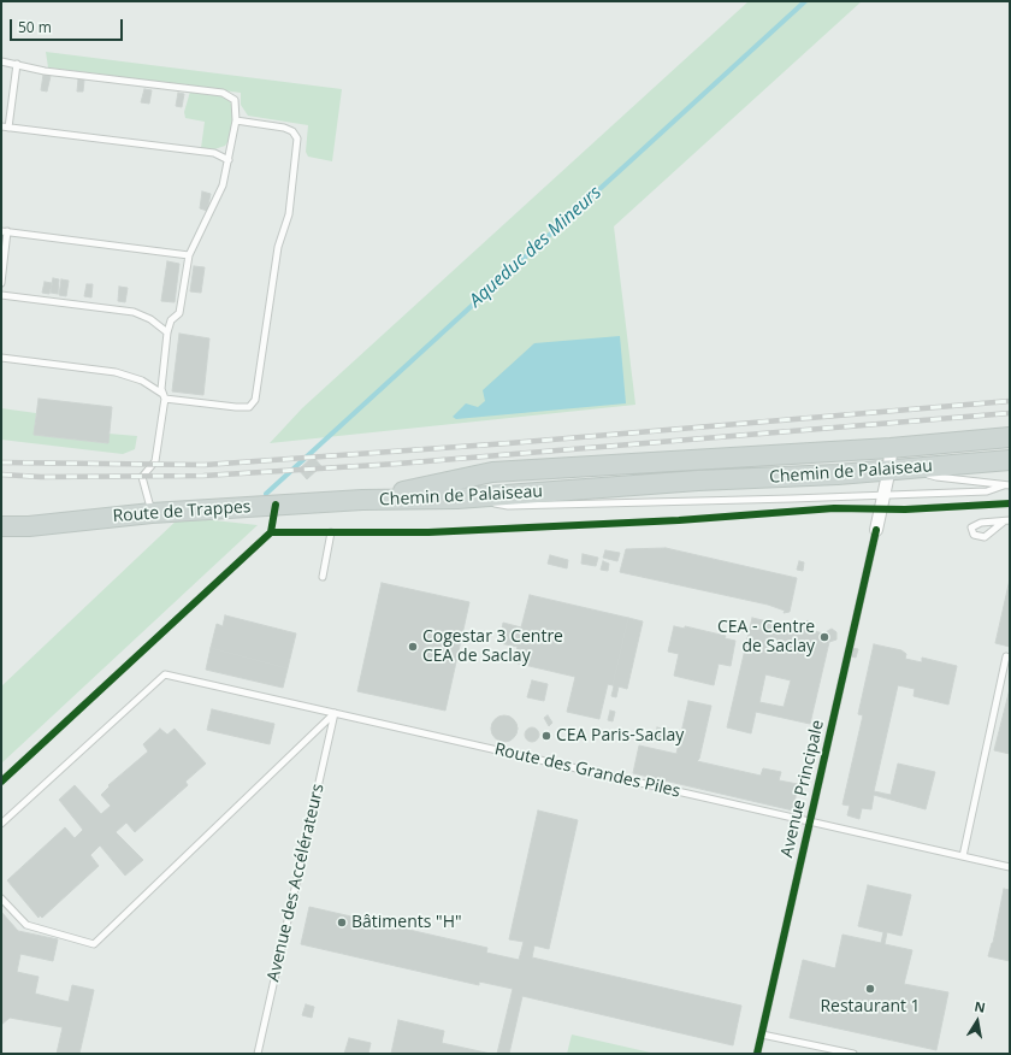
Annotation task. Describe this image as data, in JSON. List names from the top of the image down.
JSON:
{
  "streets": {
    "main road": ["Chemin de Palaiseau", "Route de Trappes"],
    "lane": ["Route des Grandes Piles", "Avenue Principale", "Avenue des Accélérateurs"]
  },
  "crossings": [
    ["Chemin de Palaiseau", "Route de Trappes"],
    ["Route des Grandes Piles", "Avenue Principale"],
    ["Route des Grandes Piles", "Avenue des Accélérateurs"]
  ],
  "water": ["Aqueduc des Mineurs"],
  "places": [
    "CEA - Centre de Saclay",
    "Cogestar 3 Centre CEA de Saclay",
    "CEA Paris-Saclay",
    "Bâtiments \"H\"",
    "Restaurant 1"
  ],
  "scale_bar": "50 m",
  "north": "top"
}
